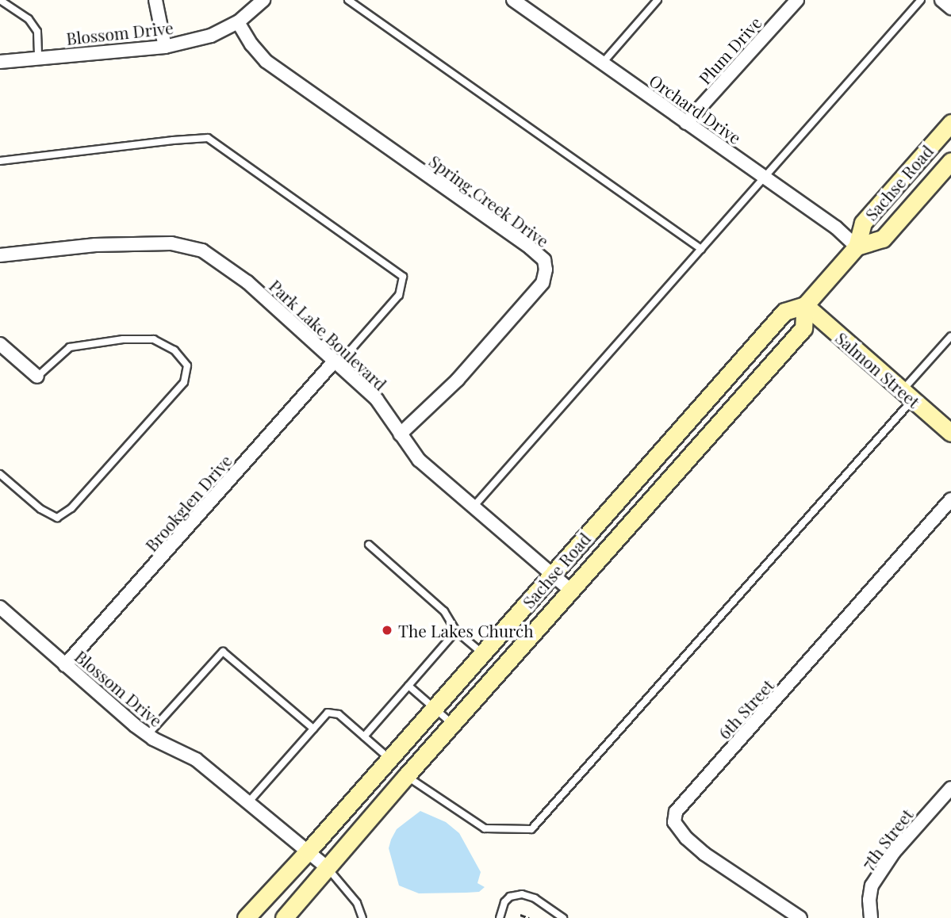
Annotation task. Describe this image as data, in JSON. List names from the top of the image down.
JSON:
{
  "streets": {
    "main road": ["Sachse Road", "Salmon Street"],
    "street": [
      "Blossom Drive",
      "Plum Drive",
      "Orchard Drive",
      "Spring Creek Drive",
      "Park Lake Boulevard",
      "Brookglen Drive",
      "6th Street",
      "7th Street"
    ]
  },
  "crossings": [
    ["Blossom Drive", "Sachse Road"],
    ["Blossom Drive", "Spring Creek Drive"],
    ["Blossom Drive", "Brookglen Drive"],
    ["Plum Drive", "Orchard Drive"],
    ["Orchard Drive", "Sachse Road"],
    ["Sachse Road", "Park Lake Boulevard"],
    ["Sachse Road", "Salmon Street"],
    ["Spring Creek Drive", "Park Lake Boulevard"],
    ["Park Lake Boulevard", "Brookglen Drive"]
  ],
  "places": ["The Lakes Church"]
}
